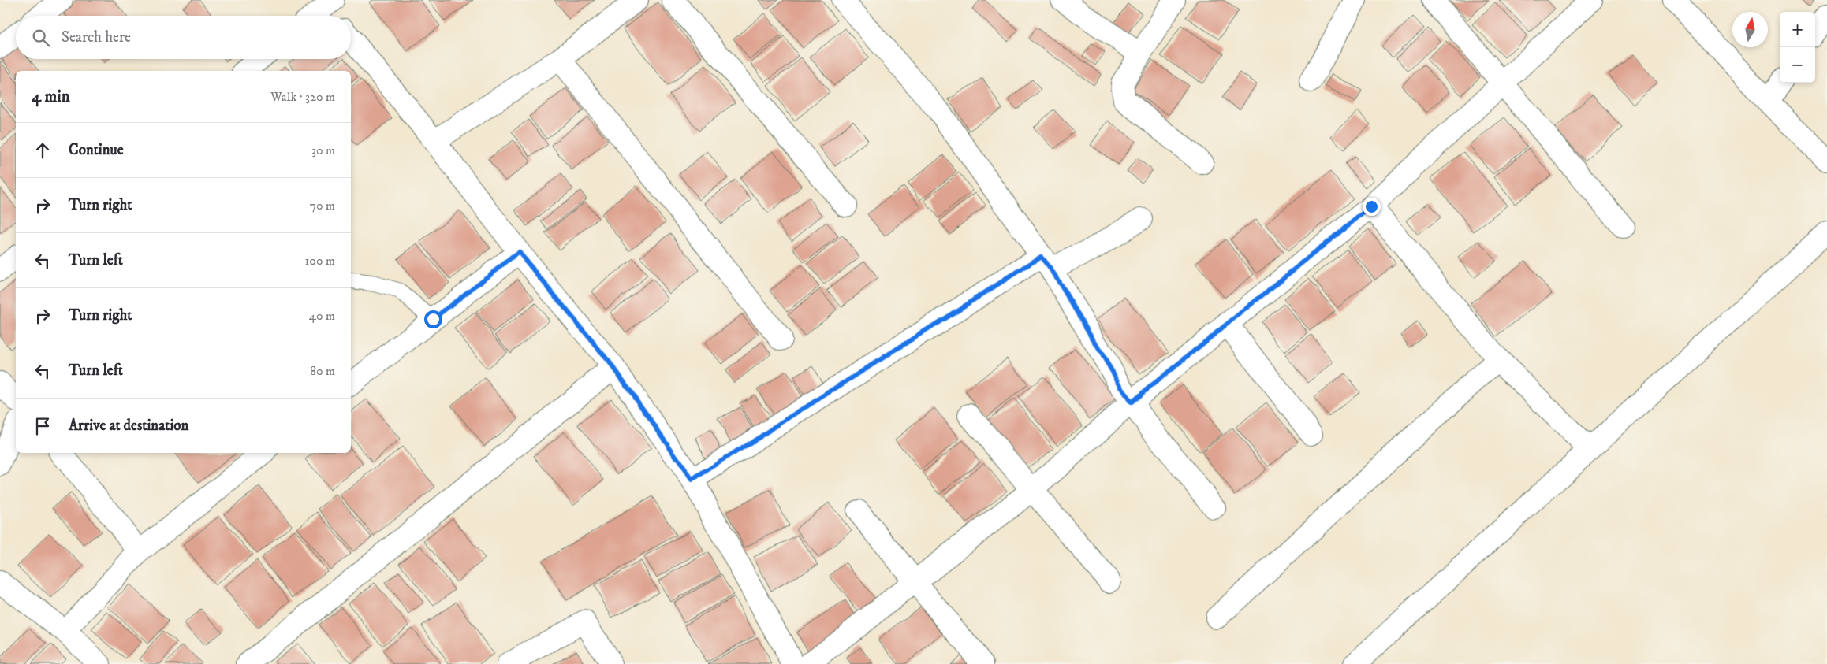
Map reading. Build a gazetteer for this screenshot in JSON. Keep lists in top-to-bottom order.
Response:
{
  "north": "top",
  "page": {
    "map_buttons": ["+", "−"],
    "search": "Search here",
    "heading": ["4 min", "Walk · 320 m"],
    "list": [
      ["Continue", "30 m"],
      ["Turn right", "70 m"],
      ["Turn left", "100 m"],
      ["Turn right", "40 m"],
      ["Turn left", "80 m"],
      "Arrive at destination"
    ]
  }
}
